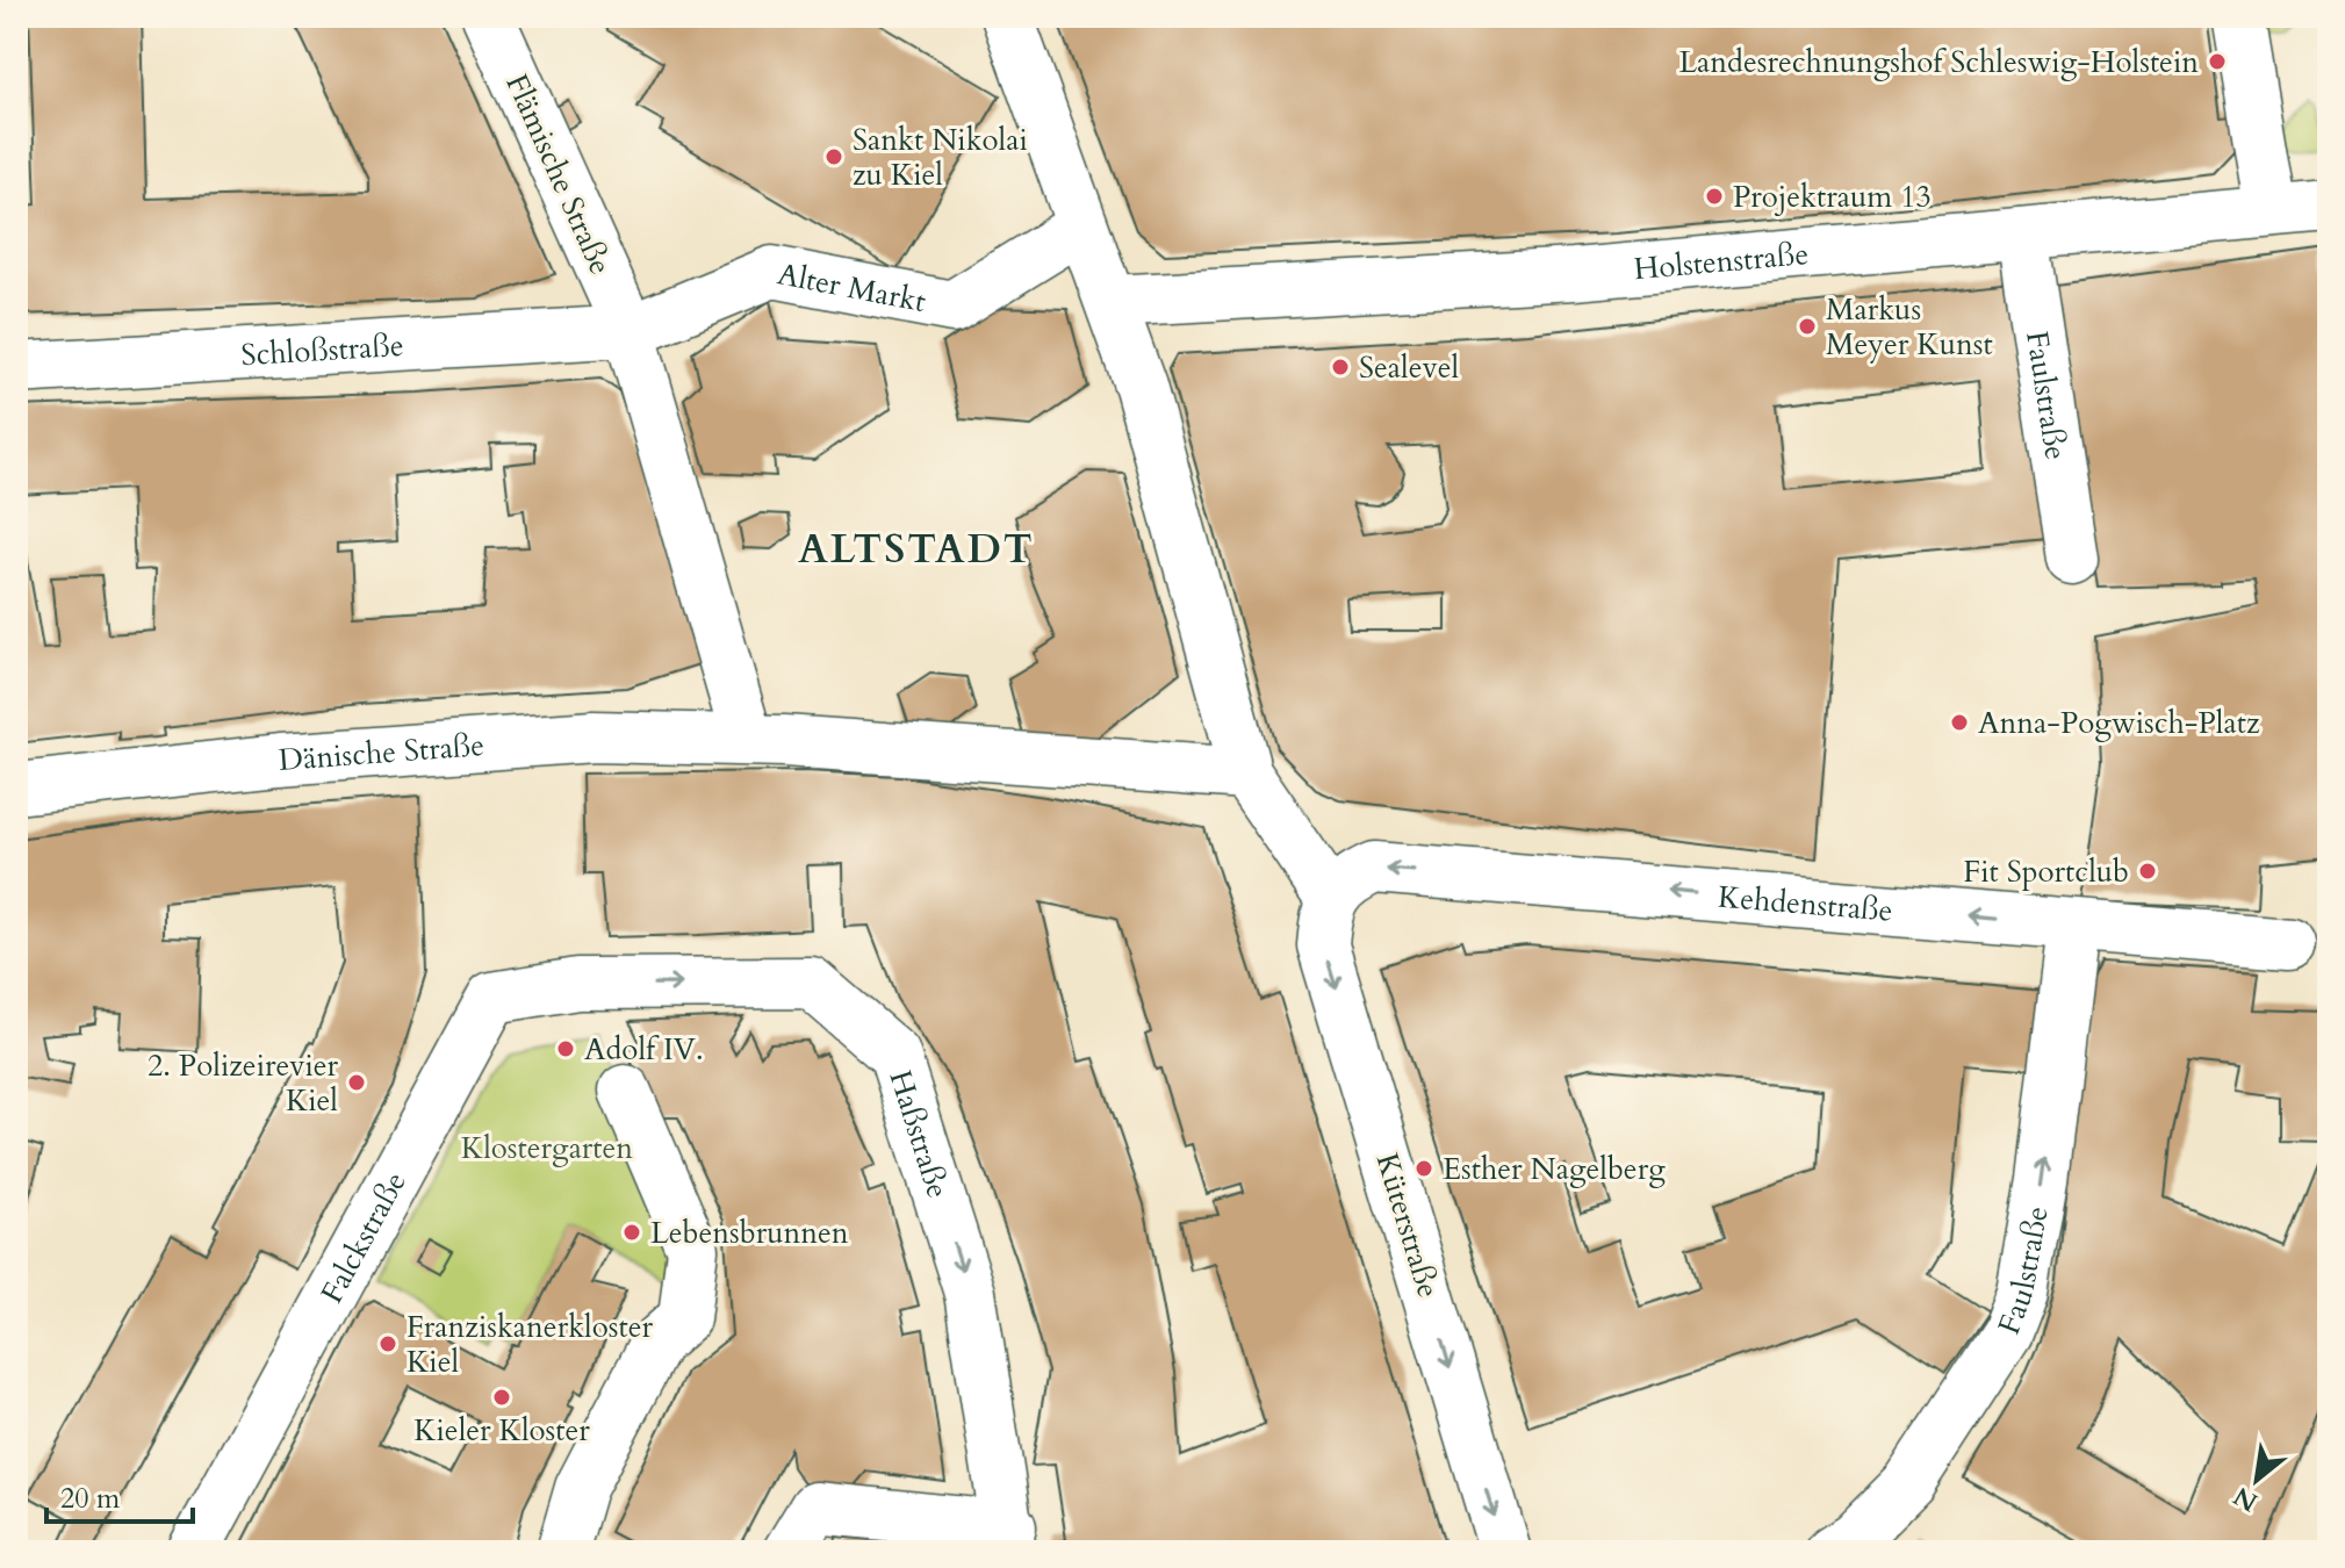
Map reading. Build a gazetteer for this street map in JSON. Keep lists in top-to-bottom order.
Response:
{
  "streets": {
    "street": [
      "Flämische Straße",
      "Holstenstraße",
      "Alter Markt",
      "Schloßstraße",
      "Faulstraße",
      "Dänische Straße",
      "Kehdenstraße",
      "Haßstraße",
      "Küterstraße",
      "Falckstraße"
    ]
  },
  "crossings": [
    ["Flämische Straße", "Alter Markt"],
    ["Flämische Straße", "Schloßstraße"],
    ["Holstenstraße", "Faulstraße"],
    ["Alter Markt", "Schloßstraße"],
    ["Faulstraße", "Kehdenstraße"],
    ["Kehdenstraße", "Küterstraße"],
    ["Haßstraße", "Falckstraße"]
  ],
  "one_way": ["Faulstraße", "Kehdenstraße", "Küterstraße"],
  "districts": ["ALTSTADT"],
  "parks": ["Klostergarten"],
  "places": [
    "Landesrechnungshof Schleswig-Holstein",
    "Sankt Nikolai zu Kiel",
    "Projektraum 13",
    "Markus Meyer Kunst",
    "Sealevel",
    "Anna-Pogwisch-Platz",
    "Fit Sportclub",
    "Adolf IV.",
    "2. Polizeirevier Kiel",
    "Esther Nagelberg",
    "Lebensbrunnen",
    "Franziskanerkloster Kiel",
    "Kieler Kloster"
  ],
  "scale_bar": "20 m",
  "north": "bottom left"
}
